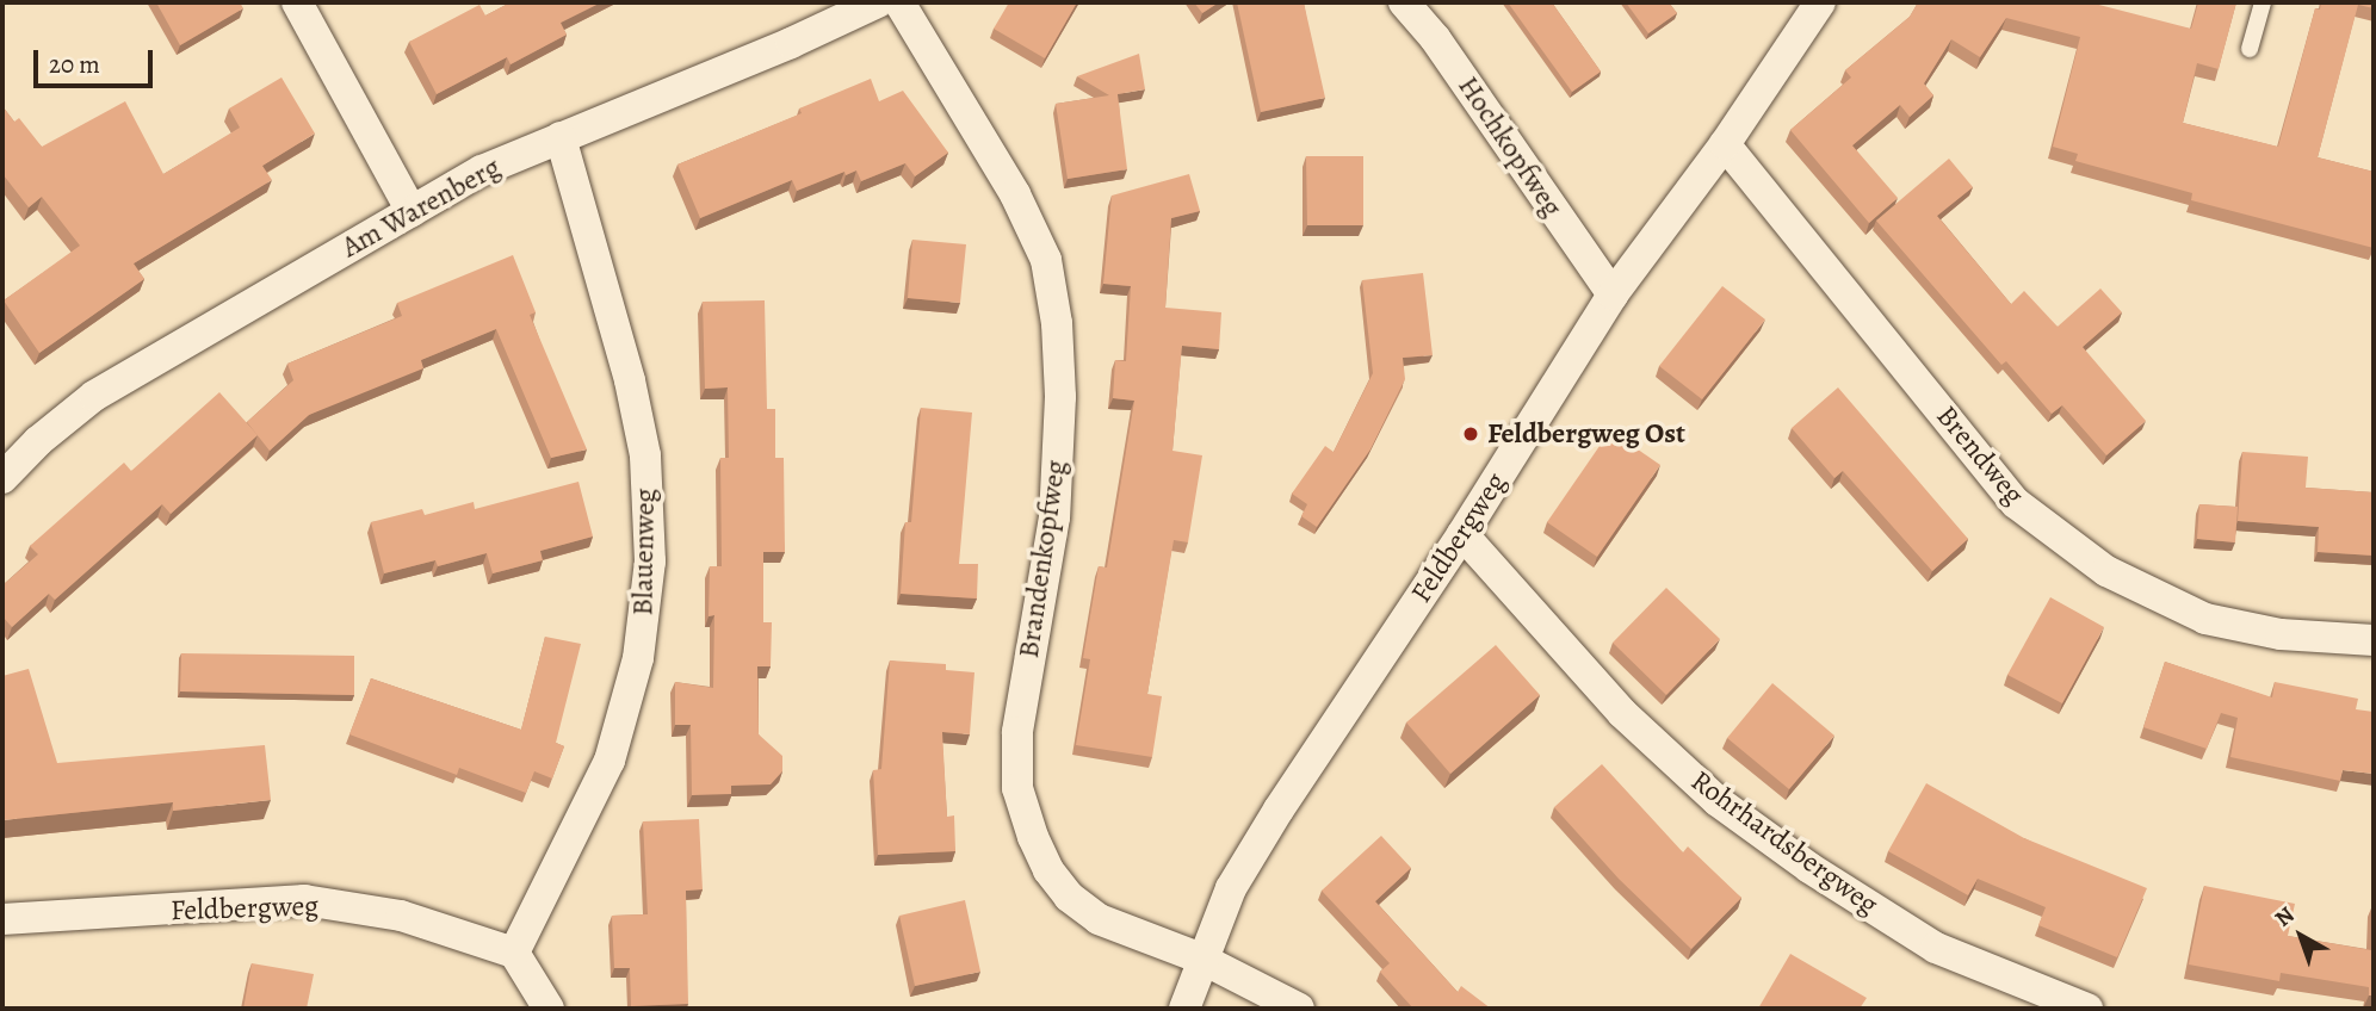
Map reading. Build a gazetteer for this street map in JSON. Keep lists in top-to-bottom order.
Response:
{
  "streets": {
    "street": [
      "Hochkopfweg",
      "Am Warenberg",
      "Brendweg",
      "Feldbergweg",
      "Blauenweg",
      "Brandenkopfweg",
      "Rohrhardsbergweg"
    ]
  },
  "crossings": [
    ["Hochkopfweg", "Feldbergweg"],
    ["Am Warenberg", "Blauenweg"],
    ["Brendweg", "Feldbergweg"],
    ["Feldbergweg", "Blauenweg"],
    ["Feldbergweg", "Brandenkopfweg"],
    ["Feldbergweg", "Rohrhardsbergweg"]
  ],
  "places": ["Feldbergweg Ost"],
  "scale_bar": "20 m",
  "north": "top left"
}
